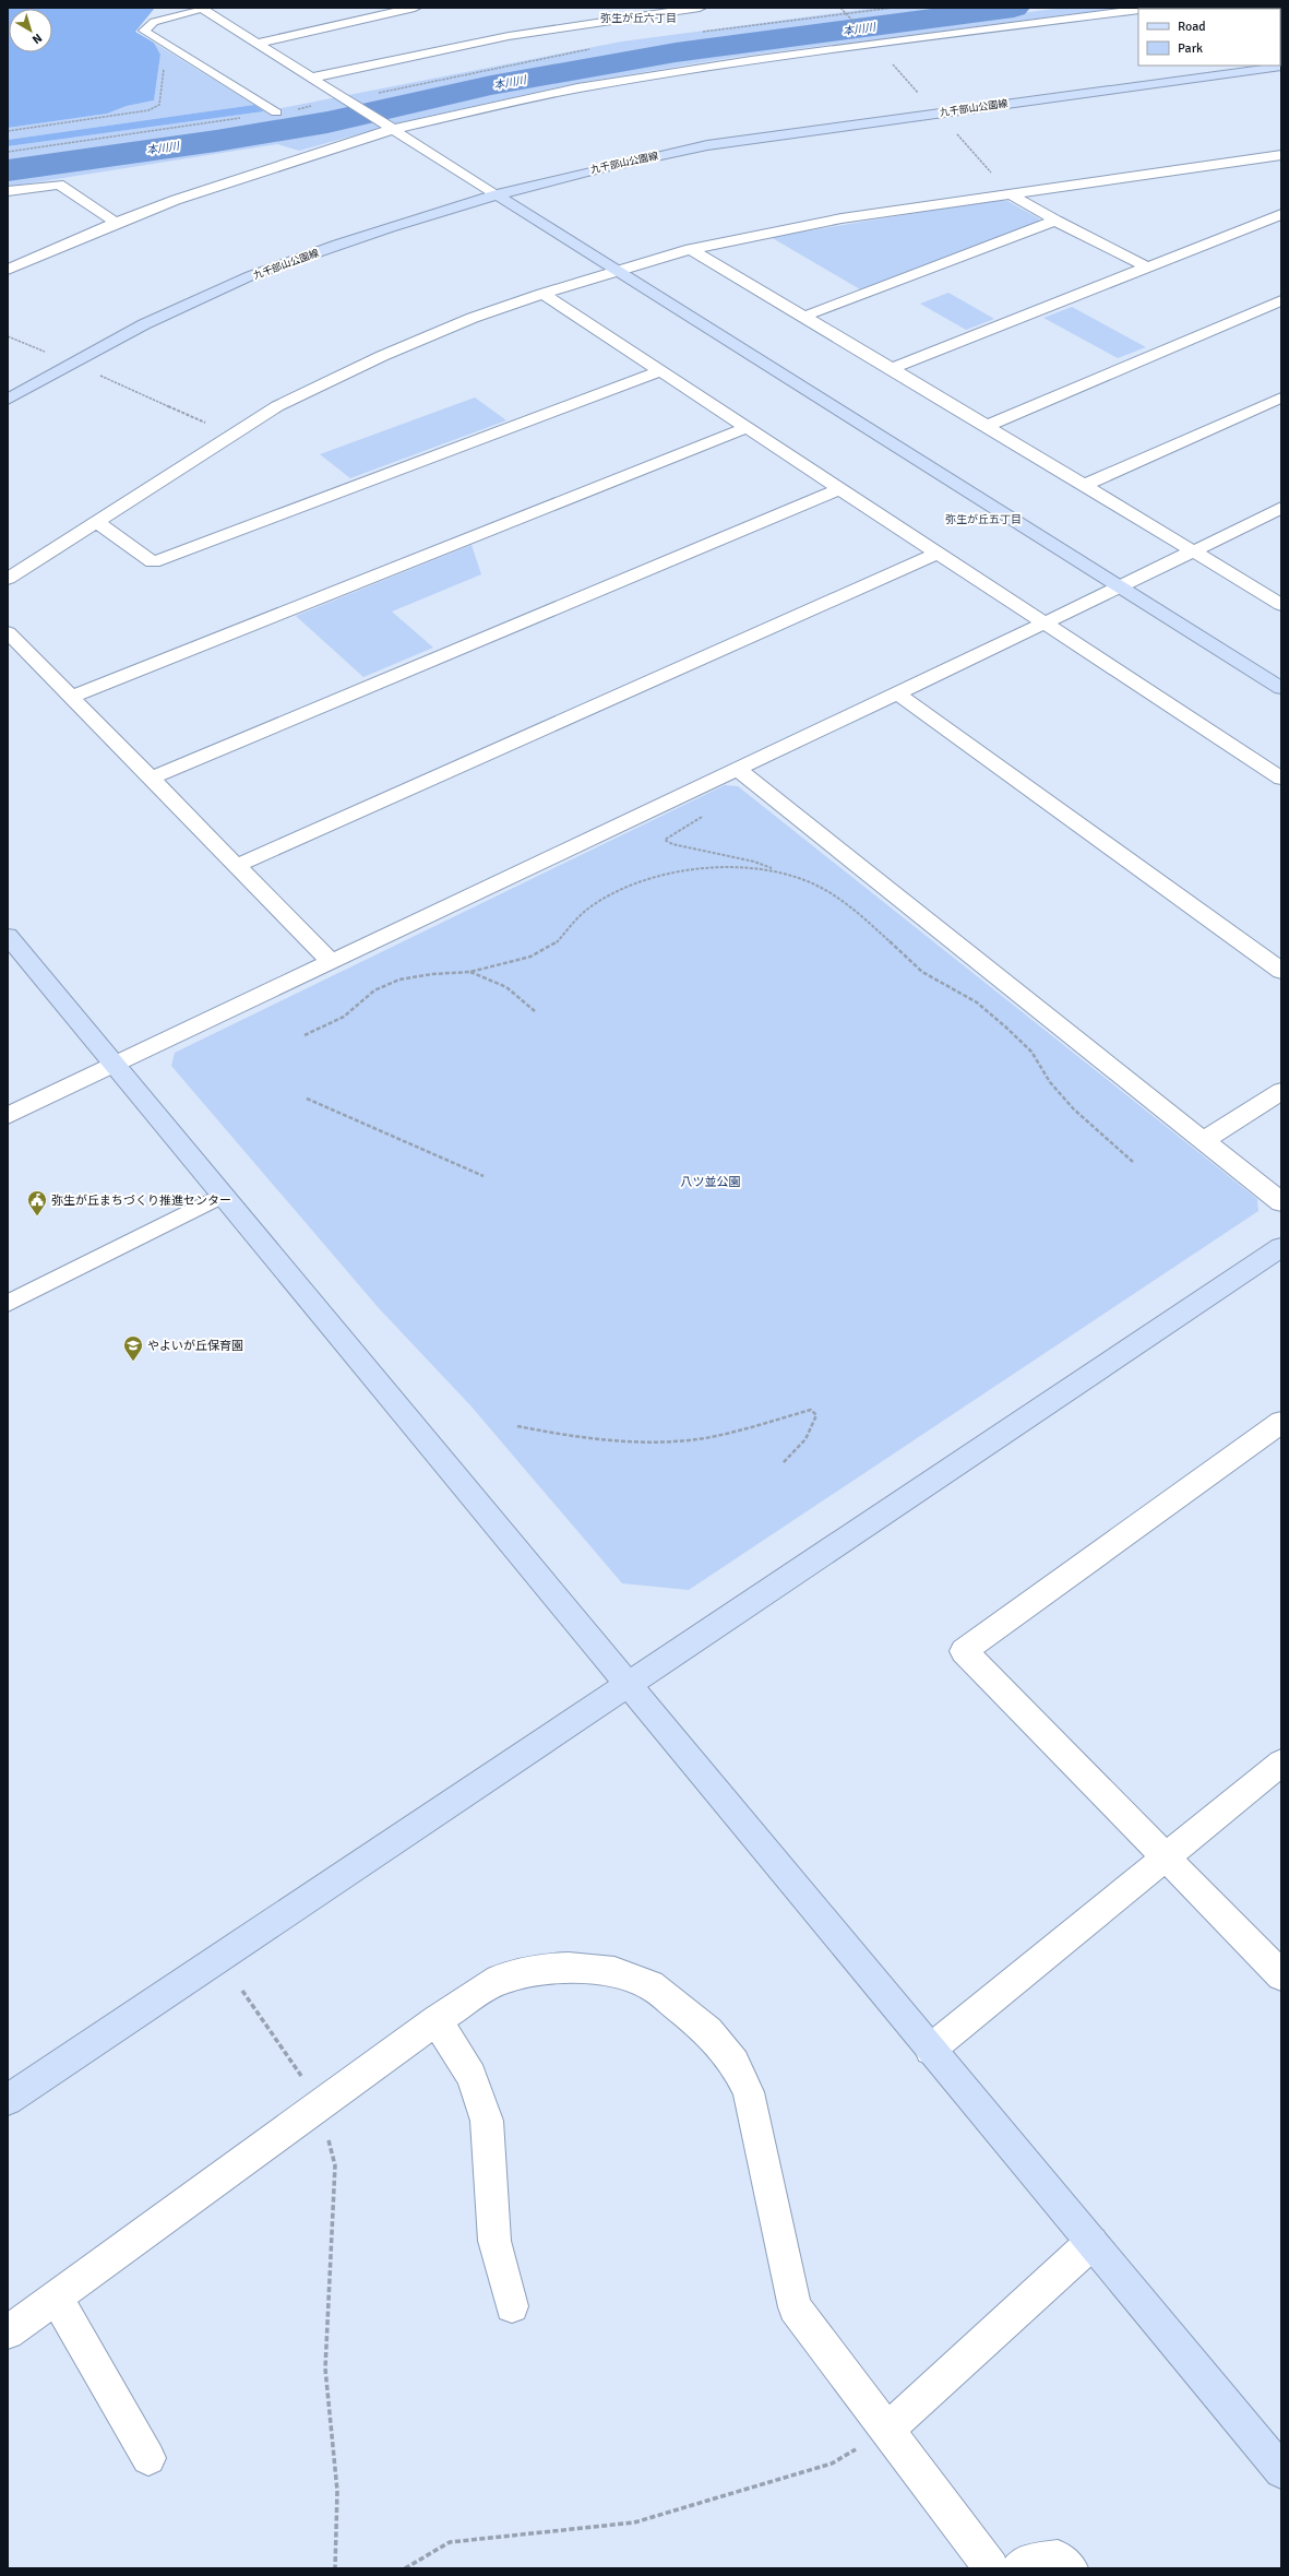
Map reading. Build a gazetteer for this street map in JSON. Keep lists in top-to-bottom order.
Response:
{
  "streets": {
    "street": ["九千部山公園線"]
  },
  "districts": ["弥生が丘六丁目", "弥生が丘五丁目"],
  "water": ["本川川"],
  "parks": ["八ツ並公園"],
  "places": {
    "public building": ["弥生が丘まちづくり推進センター"],
    "school or university": ["やよいが丘保育園"]
  },
  "legend": ["Road", "Park"],
  "north": "bottom right"
}
